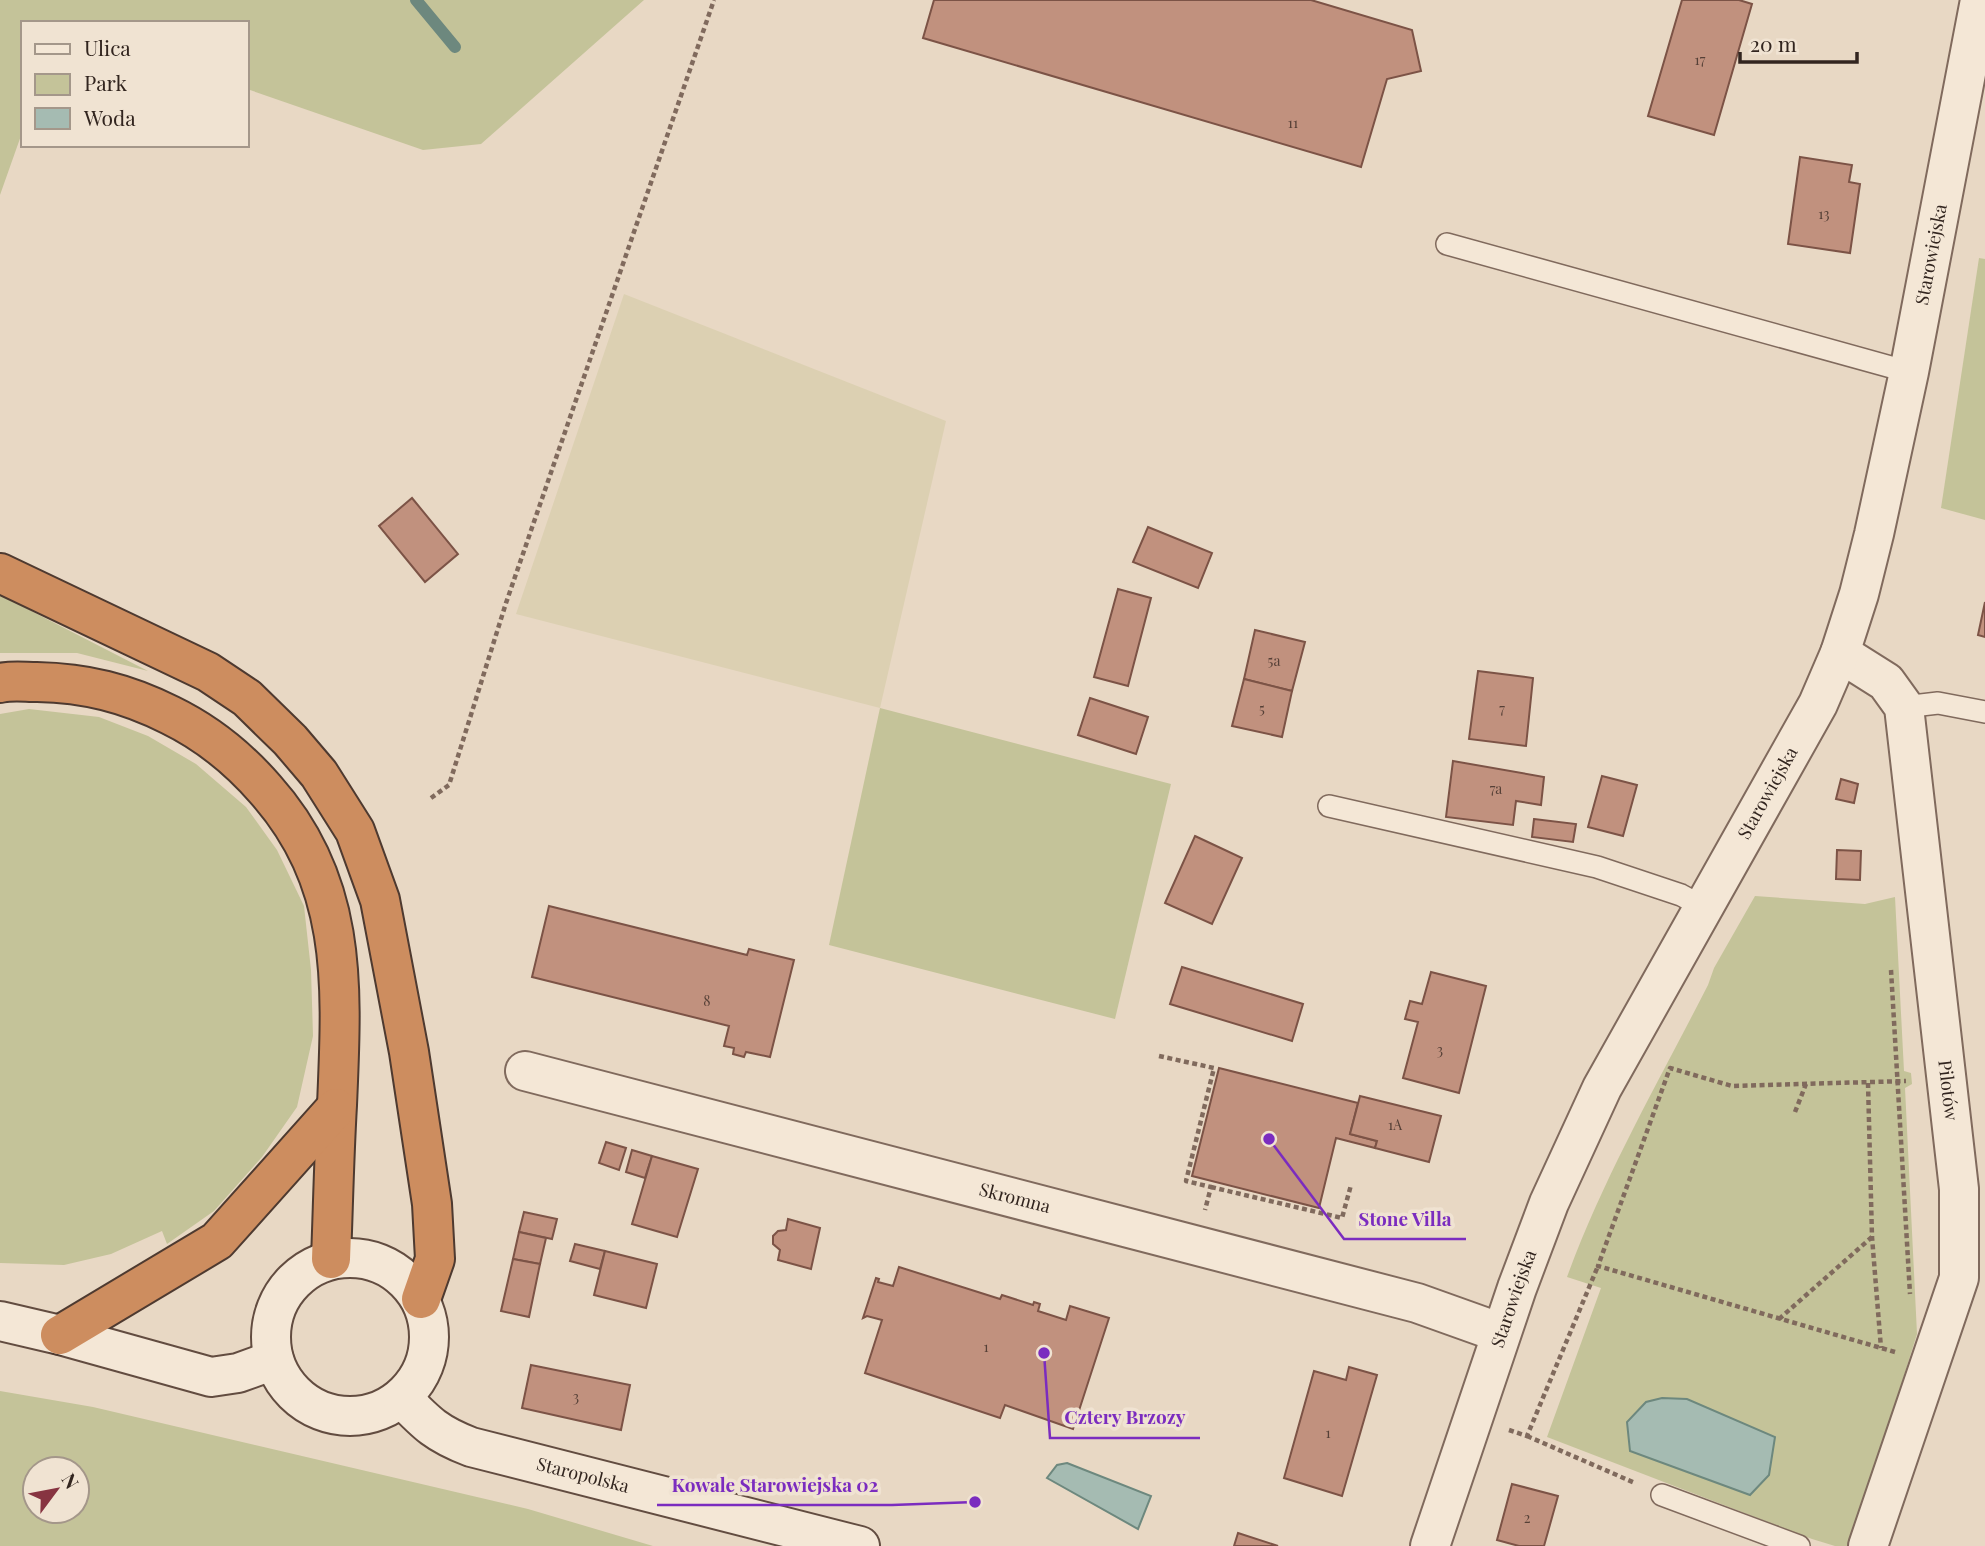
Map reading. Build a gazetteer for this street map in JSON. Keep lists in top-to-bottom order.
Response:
{
  "streets": {
    "street": [
      "Starowiejska",
      "Pilotów",
      "Skromna",
      "Staropolska"
    ]
  },
  "crossings": [
    ["Starowiejska", "Skromna"]
  ],
  "places": ["Stone Villa", "Cztery Brzozy", "Kowale Starowiejska 02"],
  "house_numbers": [
    "17",
    "11",
    "13",
    "5a",
    "5",
    "7",
    "7a",
    "8",
    "3",
    "1A",
    "1",
    "3",
    "1",
    "2"
  ],
  "legend": ["Ulica", "Park", "Woda"],
  "scale_bar": "20 m",
  "north": "top right"
}
